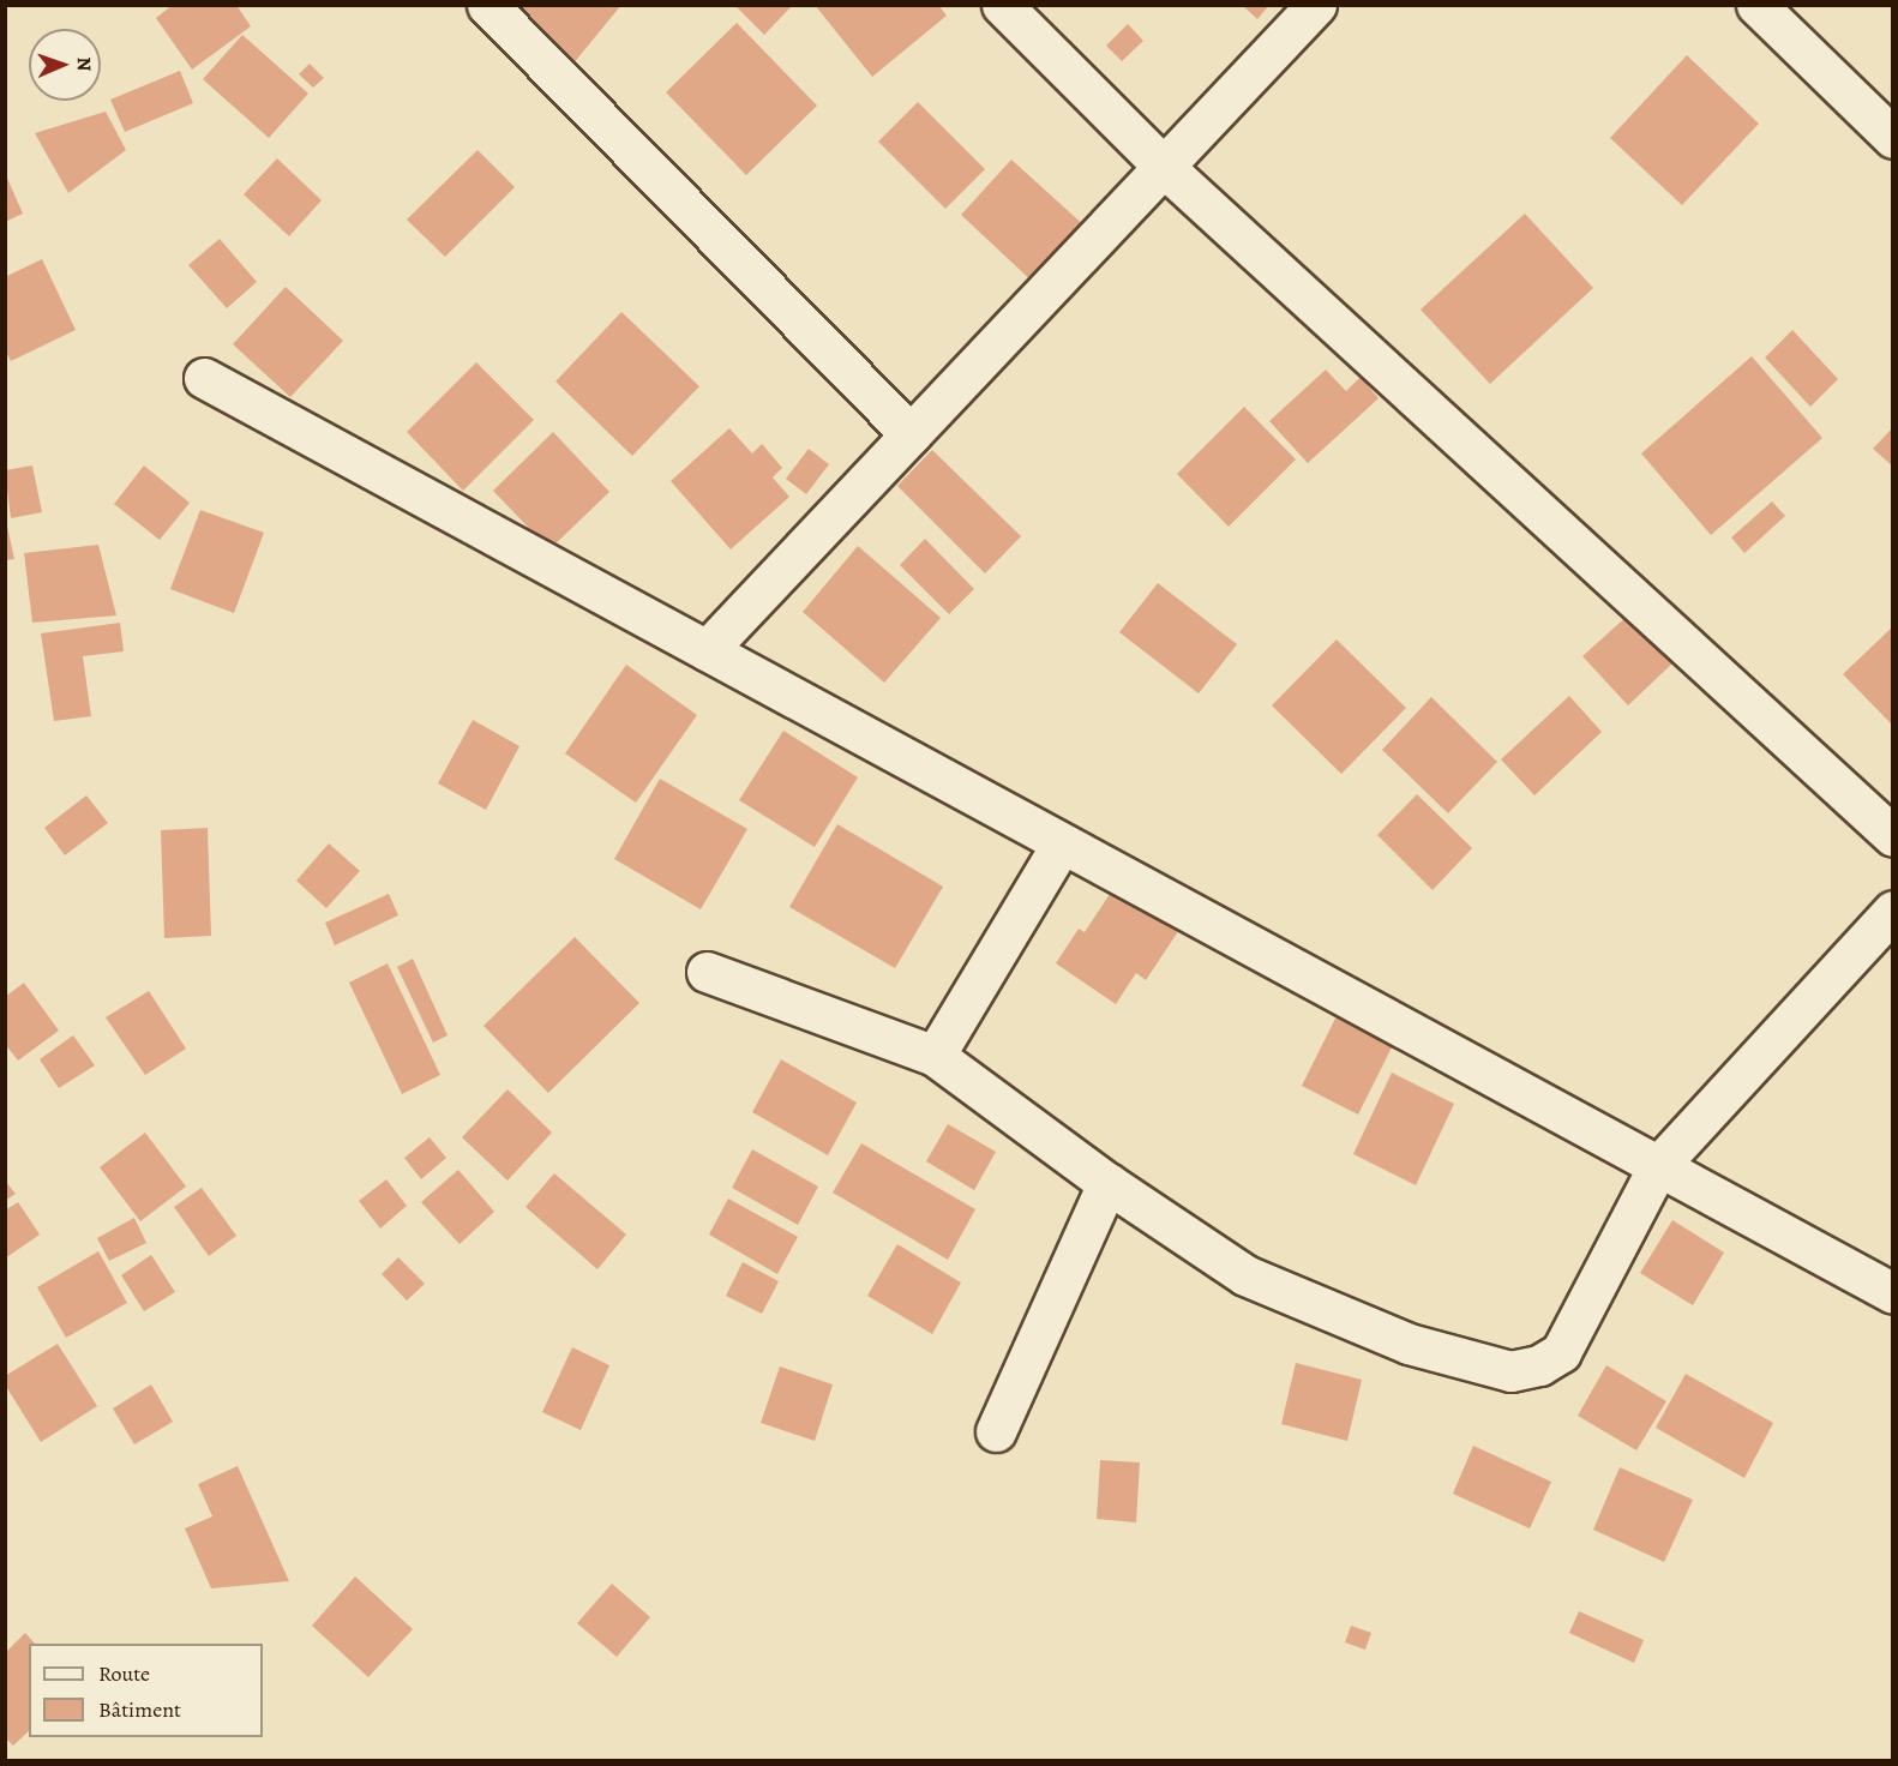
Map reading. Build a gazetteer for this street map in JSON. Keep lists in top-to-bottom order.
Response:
{
  "legend": ["Route", "Bâtiment"],
  "north": "right"
}
